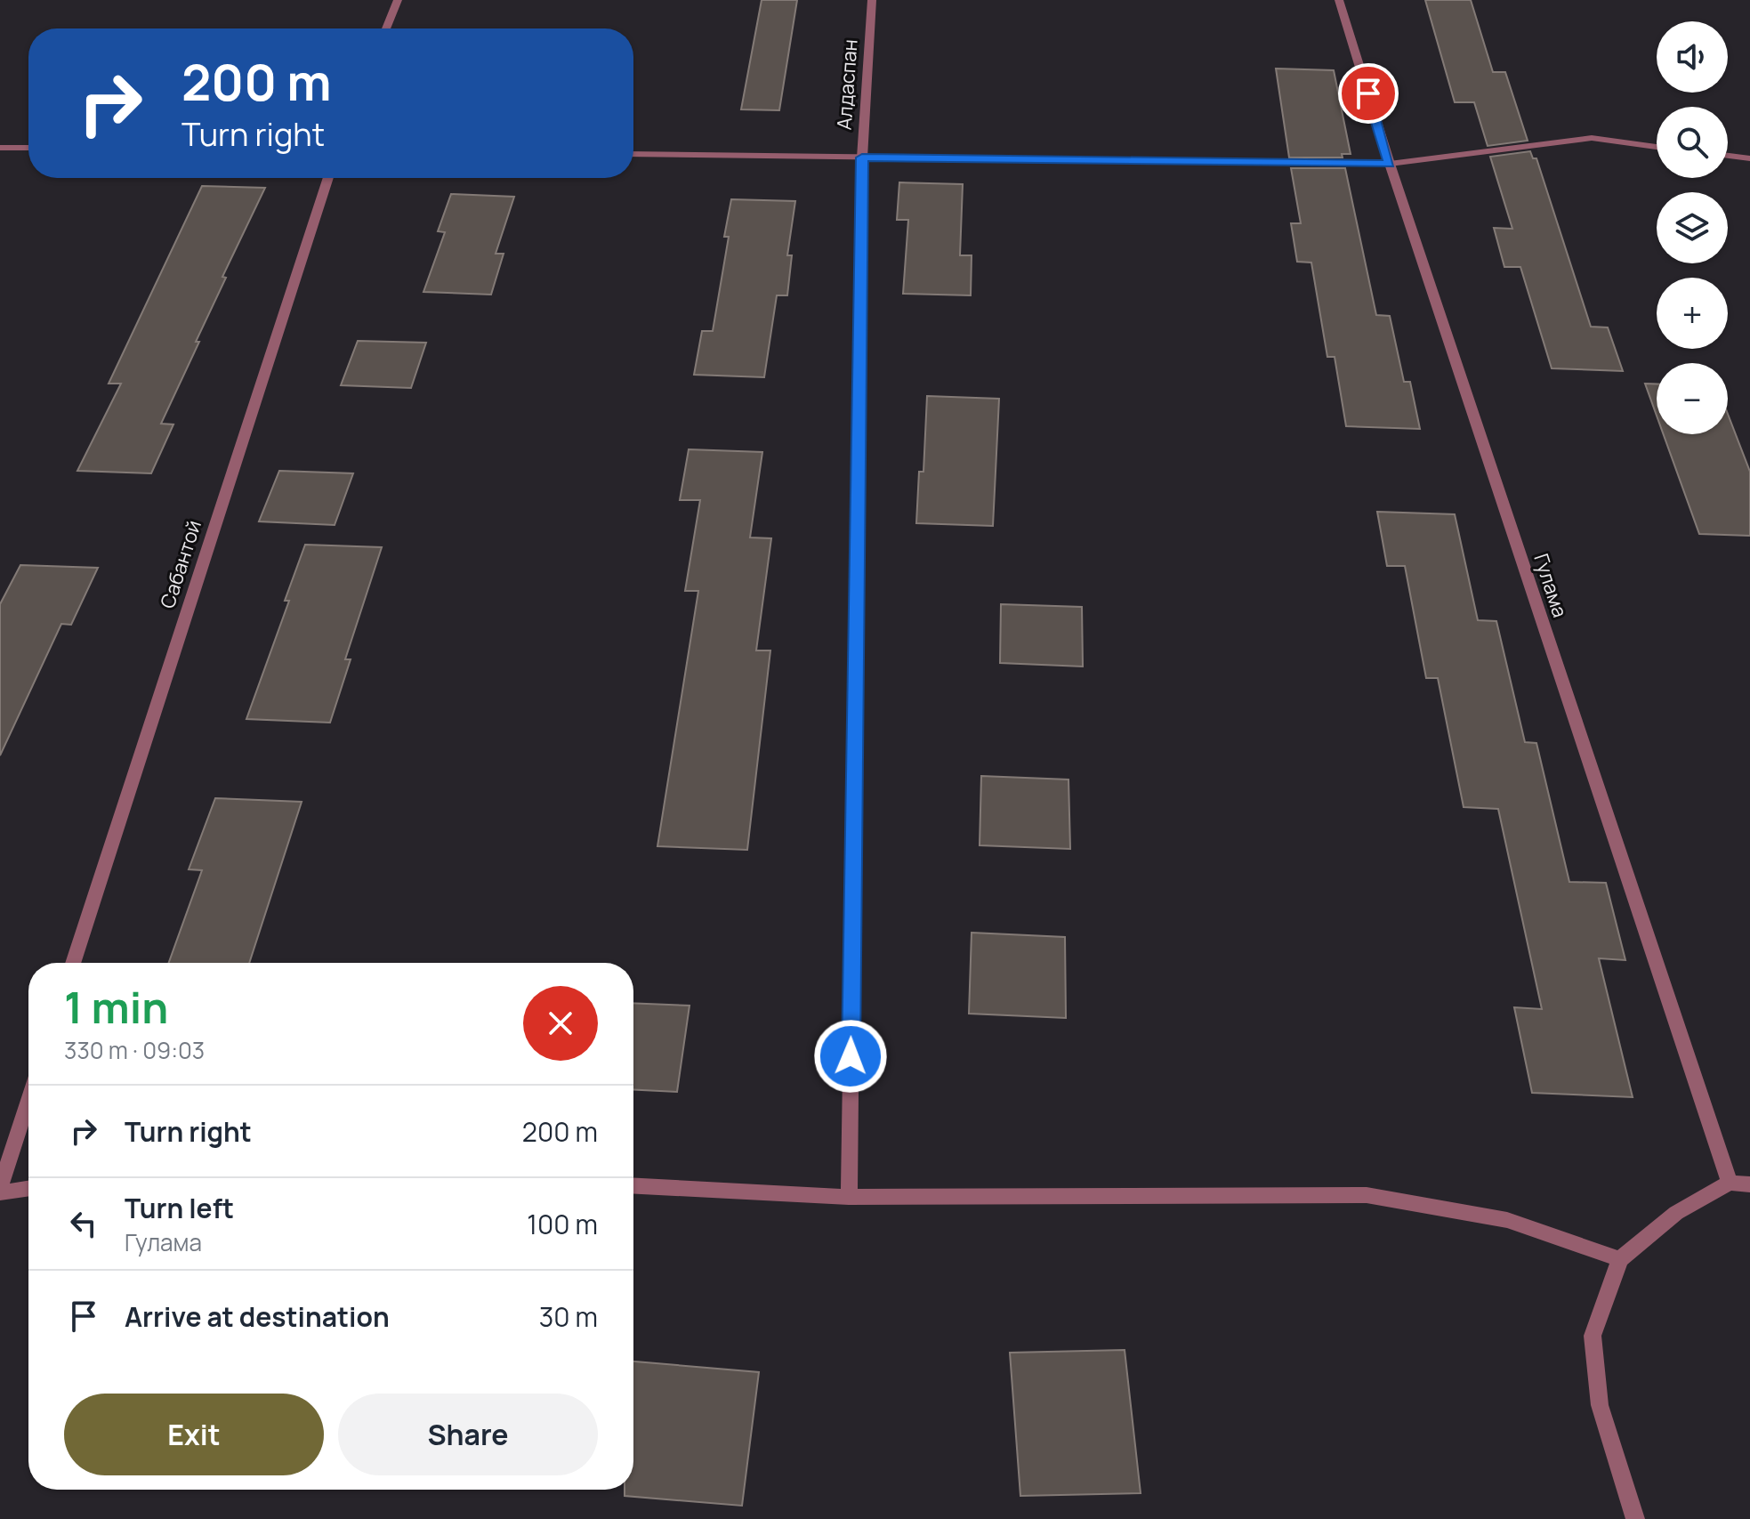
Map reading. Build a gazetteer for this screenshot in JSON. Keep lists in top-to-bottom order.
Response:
{
  "streets": {
    "street": ["Алдаспан", "Сабантой", "Гулама"]
  },
  "page": {
    "map_buttons": ["+", "−"],
    "turn": ["200 m", "Turn right"],
    "heading": ["1 min", "330 m · 09:03"],
    "list": [
      {
        "name": "Turn right",
        "value": "200 m"
      },
      {
        "name": "Turn left",
        "note": "Гулама",
        "value": "100 m"
      },
      {
        "name": "Arrive at destination",
        "value": "30 m"
      }
    ],
    "buttons": ["Exit", "Share"]
  }
}
